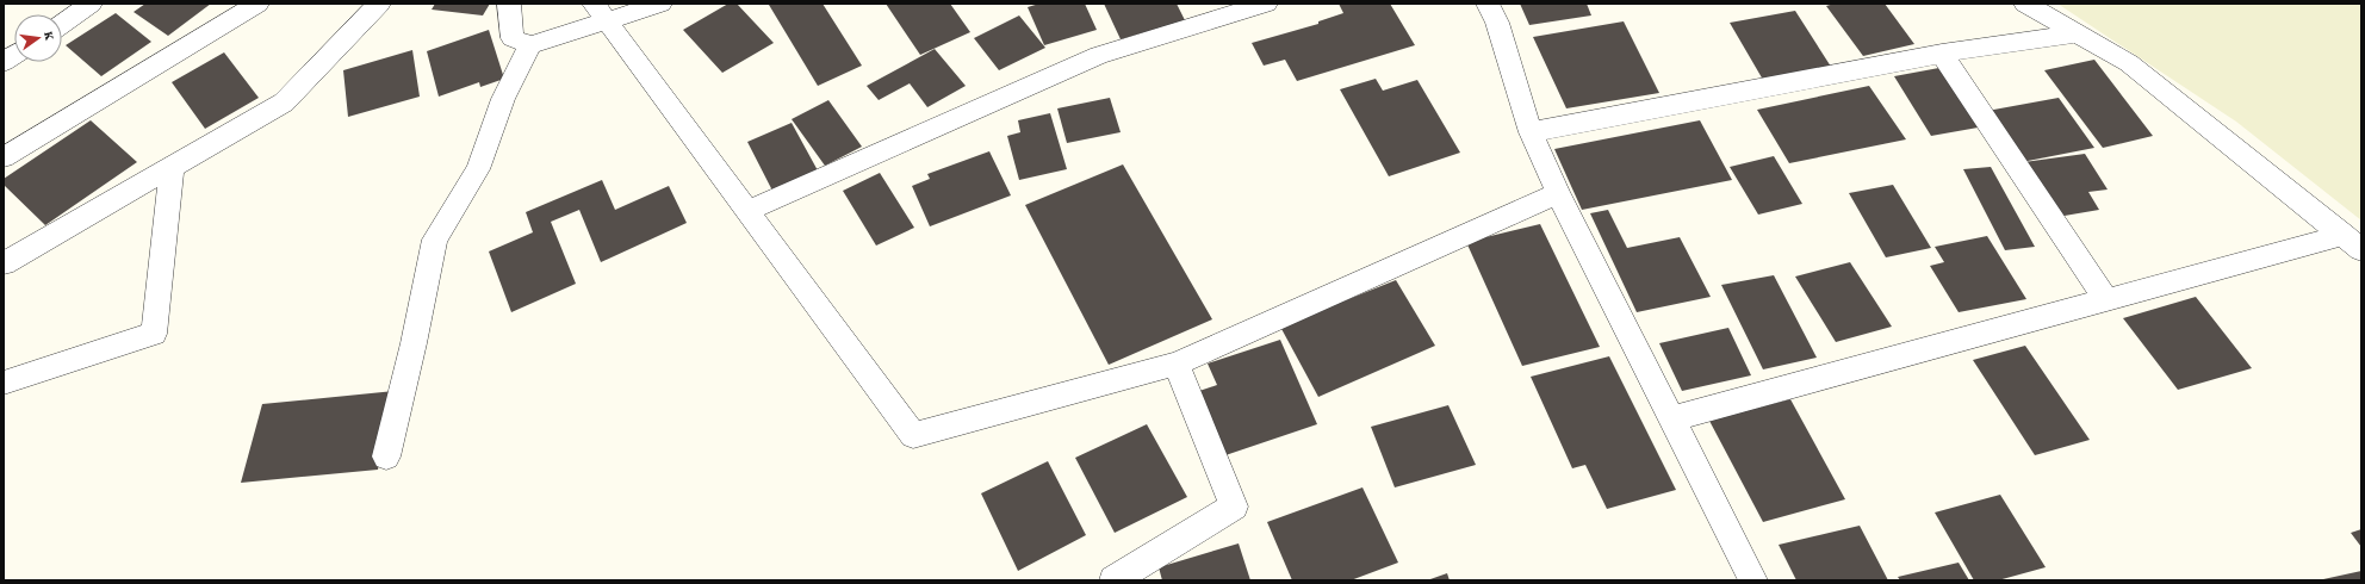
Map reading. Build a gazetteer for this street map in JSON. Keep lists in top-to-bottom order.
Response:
{
  "north": "right"
}
